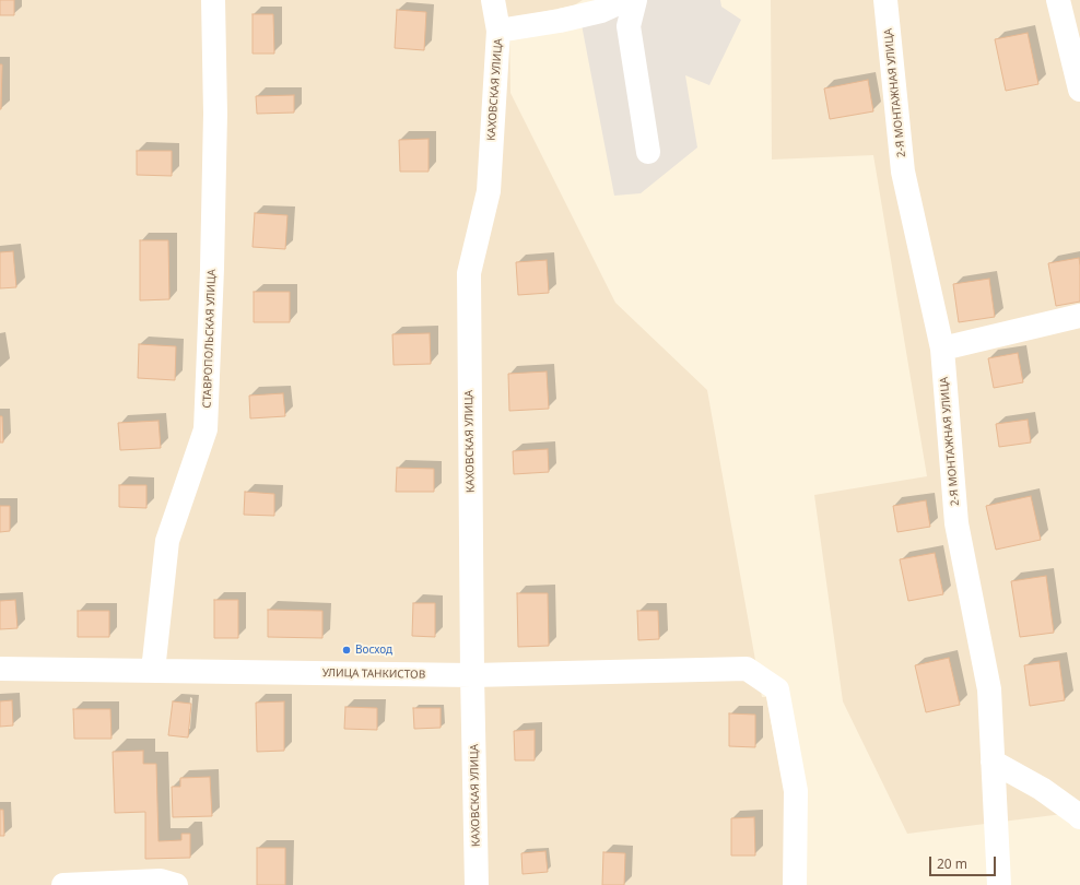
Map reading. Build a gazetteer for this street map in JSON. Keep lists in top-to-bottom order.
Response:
{
  "streets": {
    "street": [
      "КАХОВСКАЯ УЛИЦА",
      "2-Я МОНТАЖНАЯ УЛИЦА",
      "СТАВРОПОЛЬСКАЯ УЛИЦА",
      "УЛИЦА ТАНКИСТОВ"
    ]
  },
  "crossings": [
    ["КАХОВСКАЯ УЛИЦА", "УЛИЦА ТАНКИСТОВ"],
    ["СТАВРОПОЛЬСКАЯ УЛИЦА", "УЛИЦА ТАНКИСТОВ"]
  ],
  "places": ["Восход"],
  "scale_bar": "20 m"
}
